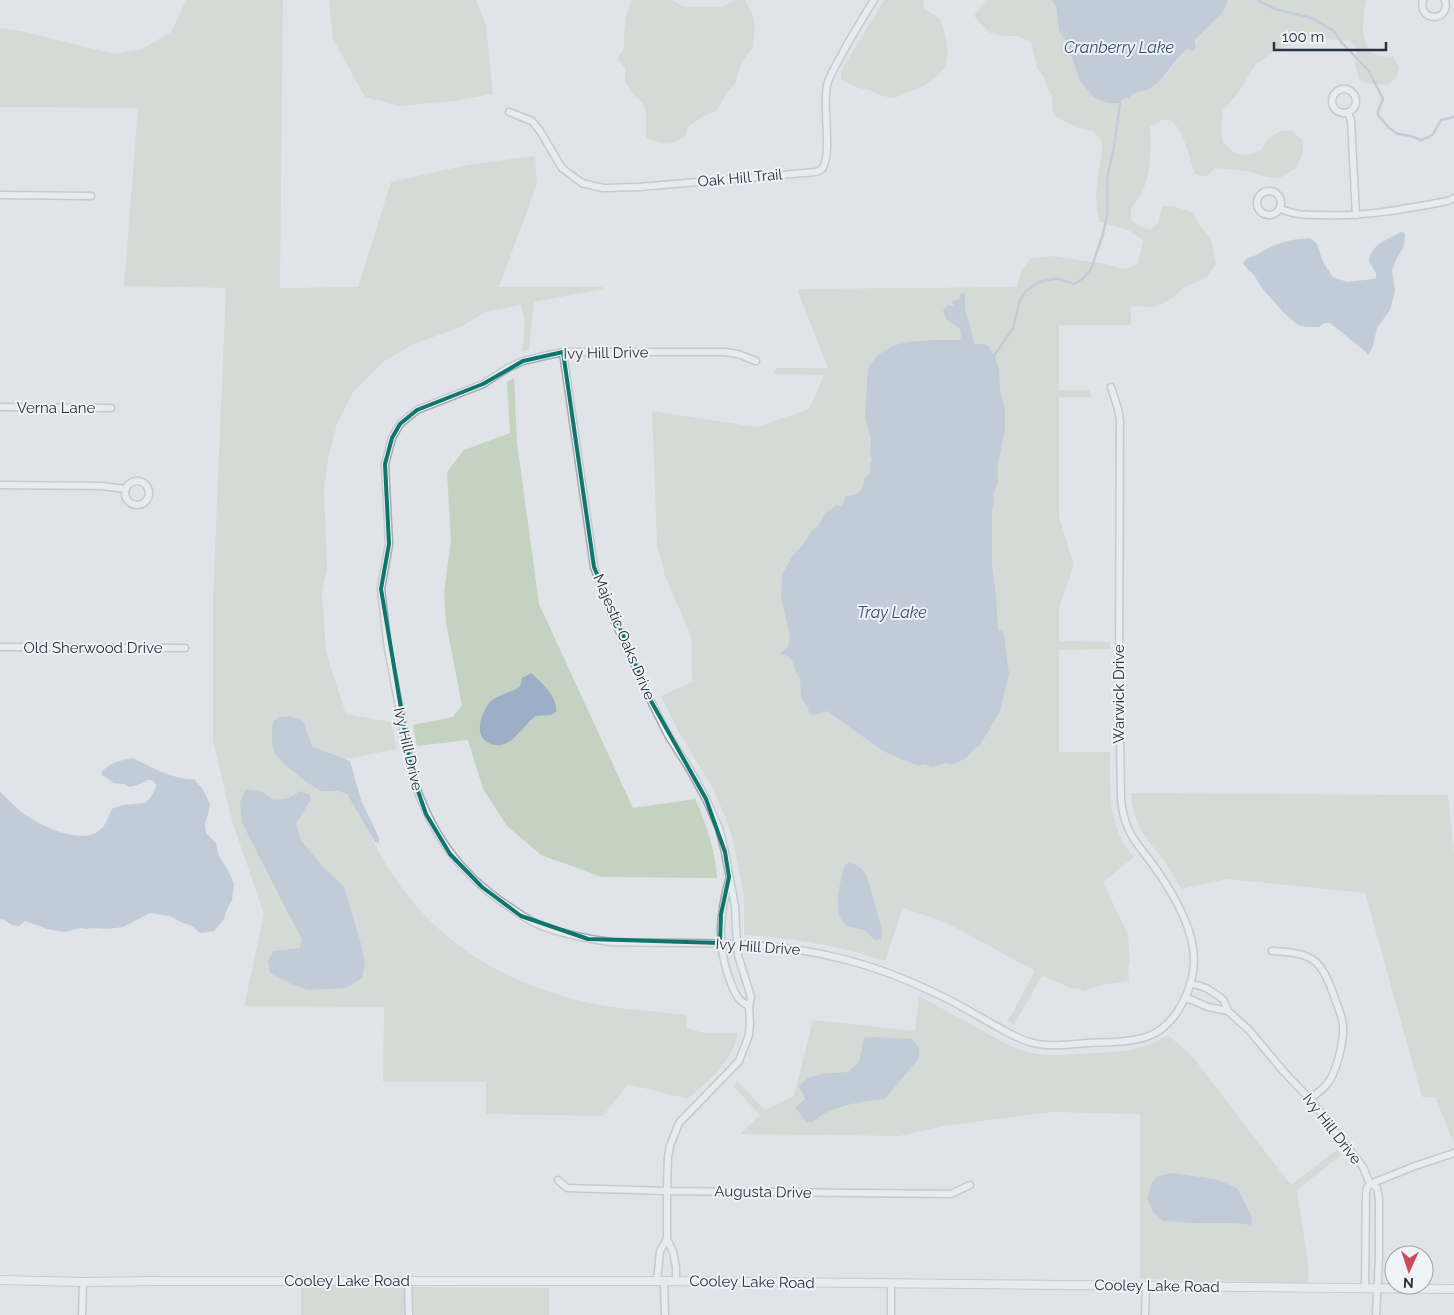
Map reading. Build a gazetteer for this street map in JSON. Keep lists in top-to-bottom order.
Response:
{
  "streets": {
    "street": [
      "Oak Hill Trail",
      "Ivy Hill Drive",
      "Verna Lane",
      "Majestic Oaks Drive",
      "Old Sherwood Drive",
      "Warwick Drive",
      "Augusta Drive",
      "Cooley Lake Road"
    ]
  },
  "crossings": [
    ["Ivy Hill Drive", "Majestic Oaks Drive"],
    ["Ivy Hill Drive", "Warwick Drive"],
    ["Majestic Oaks Drive", "Augusta Drive"],
    ["Majestic Oaks Drive", "Cooley Lake Road"]
  ],
  "water": ["Cranberry Lake", "Tray Lake"],
  "scale_bar": "100 m",
  "north": "bottom"
}
